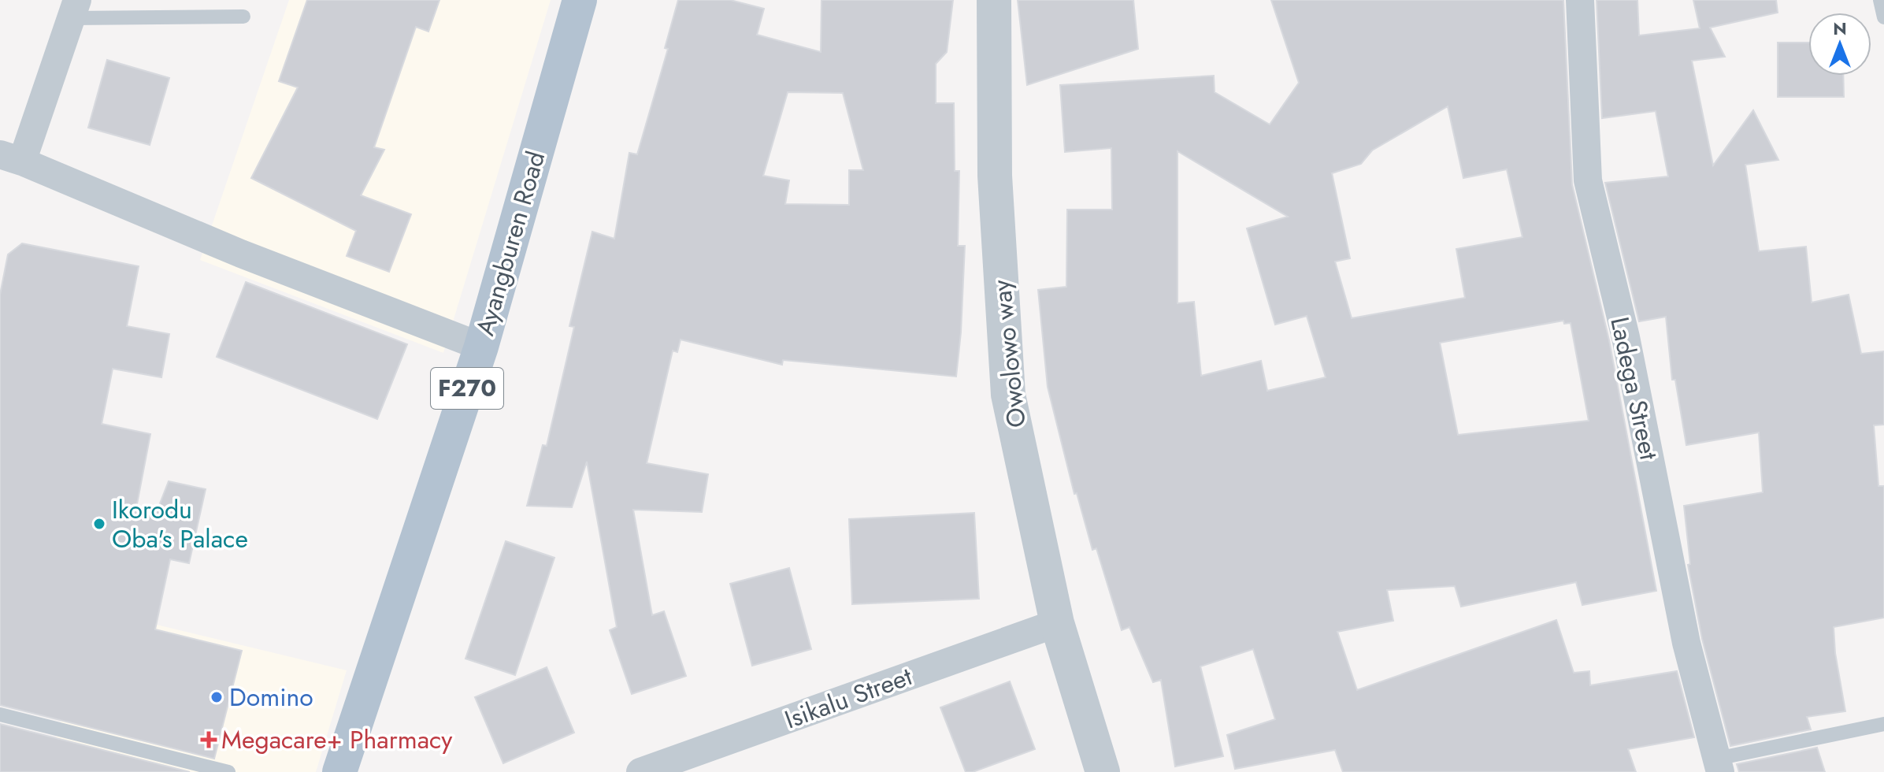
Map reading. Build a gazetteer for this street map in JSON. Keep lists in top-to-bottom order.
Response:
{
  "streets": {
    "main road": ["Ayangburen Road", "F270"],
    "street": ["Owolowo way", "Ladega Street", "Isikalu Street"]
  },
  "crossings": [
    ["Owolowo way", "Isikalu Street"]
  ],
  "places": {
    "other": ["Ikorodu Oba's Palace", "Domino"],
    "health": ["Megacare+ Pharmacy"]
  },
  "north": "top"
}
